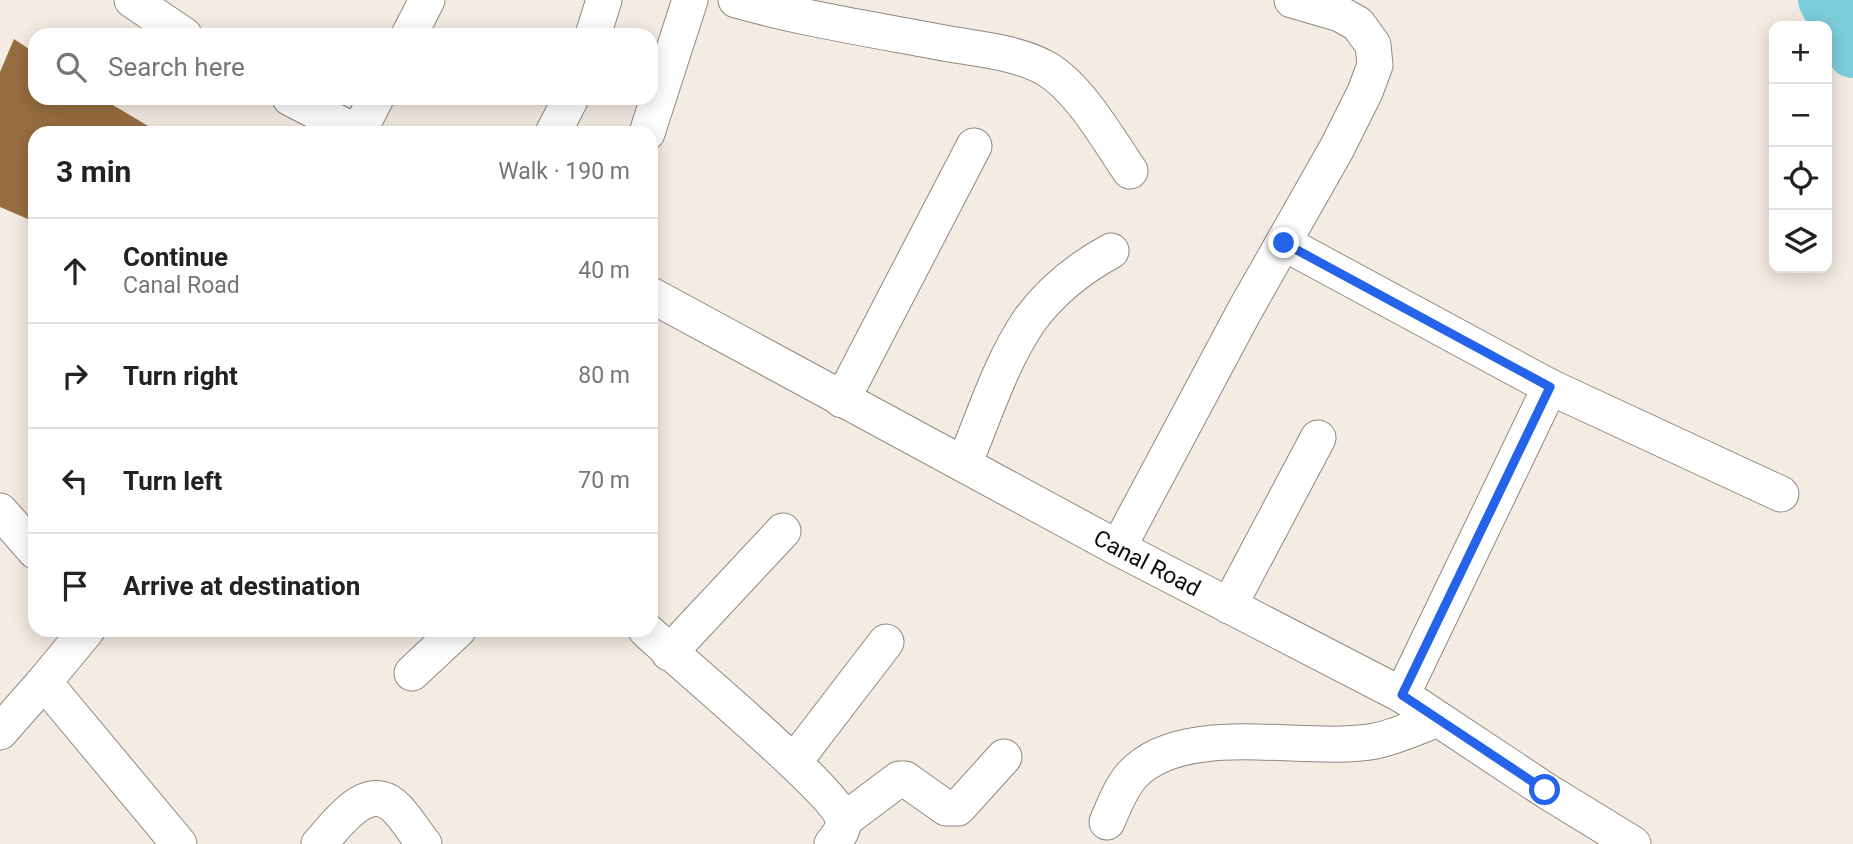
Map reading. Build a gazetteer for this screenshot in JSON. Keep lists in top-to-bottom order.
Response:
{
  "streets": {
    "street": ["Canal Road"]
  },
  "page": {
    "map_buttons": ["+", "−"],
    "search": "Search here",
    "heading": ["3 min", "Walk · 190 m"],
    "list": [
      ["Continue", "Canal Road", "40 m"],
      ["Turn right", "80 m"],
      ["Turn left", "70 m"],
      "Arrive at destination"
    ]
  }
}
